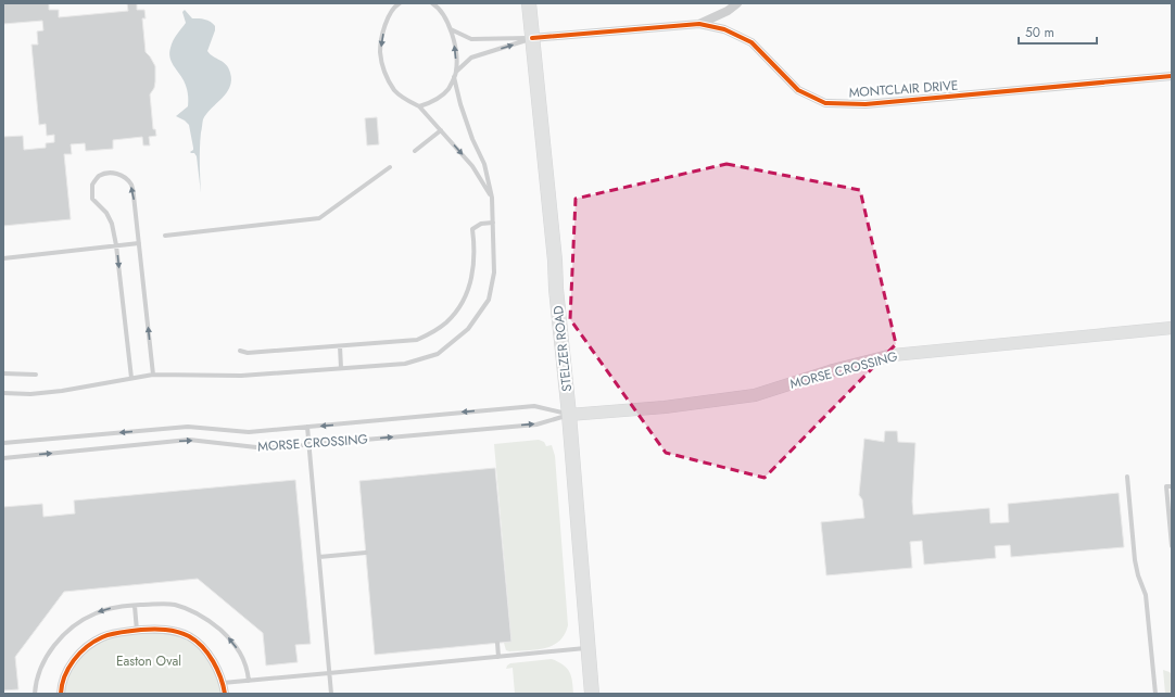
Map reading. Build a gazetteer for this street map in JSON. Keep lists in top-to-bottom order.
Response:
{
  "streets": {
    "main road": ["STELZER ROAD", "MORSE CROSSING"],
    "street": ["MONTCLAIR DRIVE"]
  },
  "crossings": [
    ["MONTCLAIR DRIVE", "STELZER ROAD"],
    ["STELZER ROAD", "MORSE CROSSING"]
  ],
  "parks": ["Easton Oval"],
  "scale_bar": "50 m"
}
